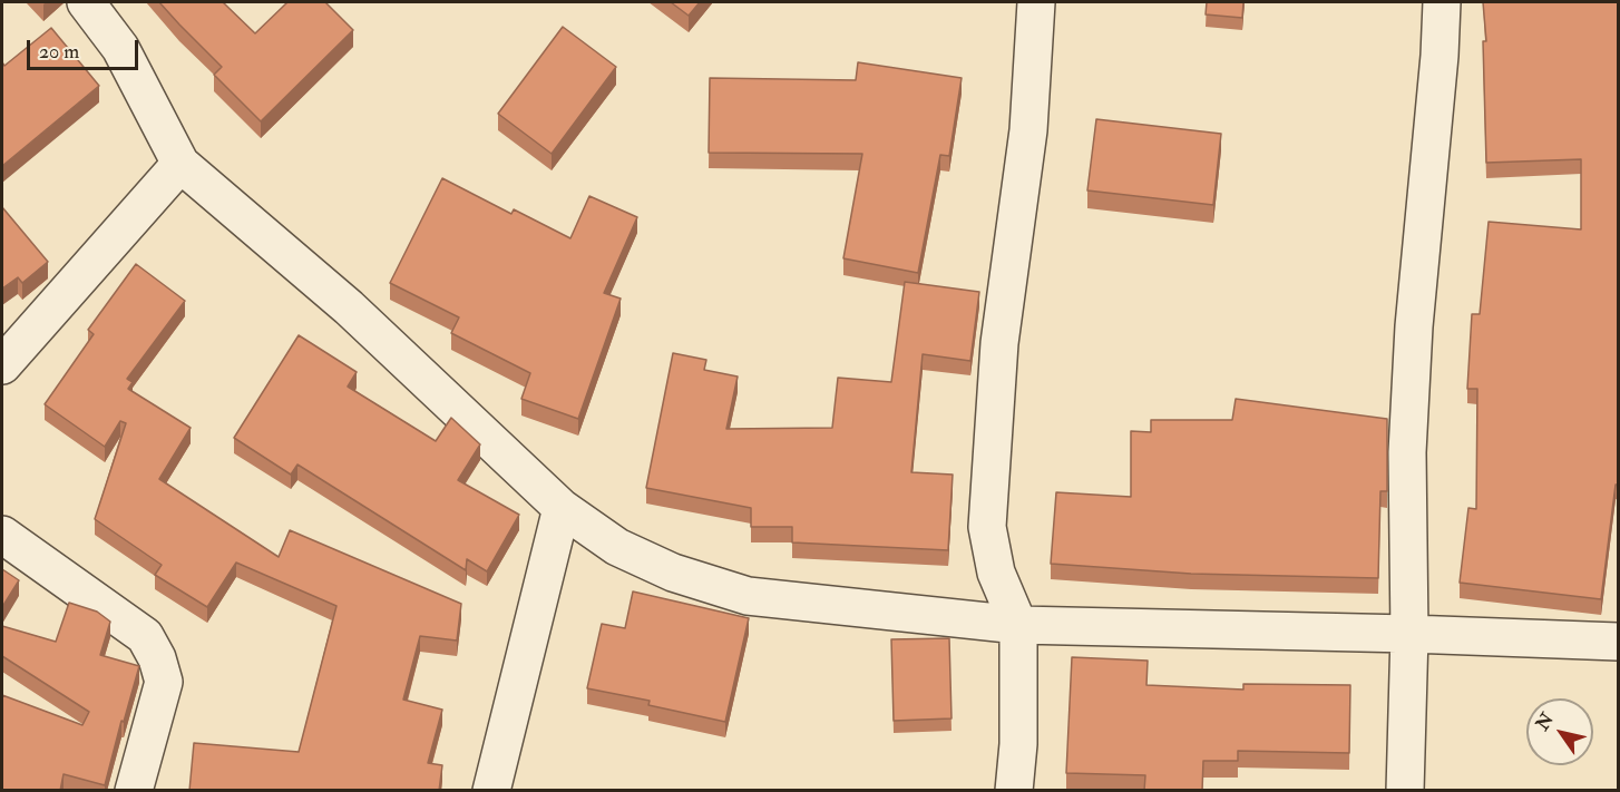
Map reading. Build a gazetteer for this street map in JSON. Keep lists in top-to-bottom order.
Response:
{
  "scale_bar": "20 m",
  "north": "top left"
}
